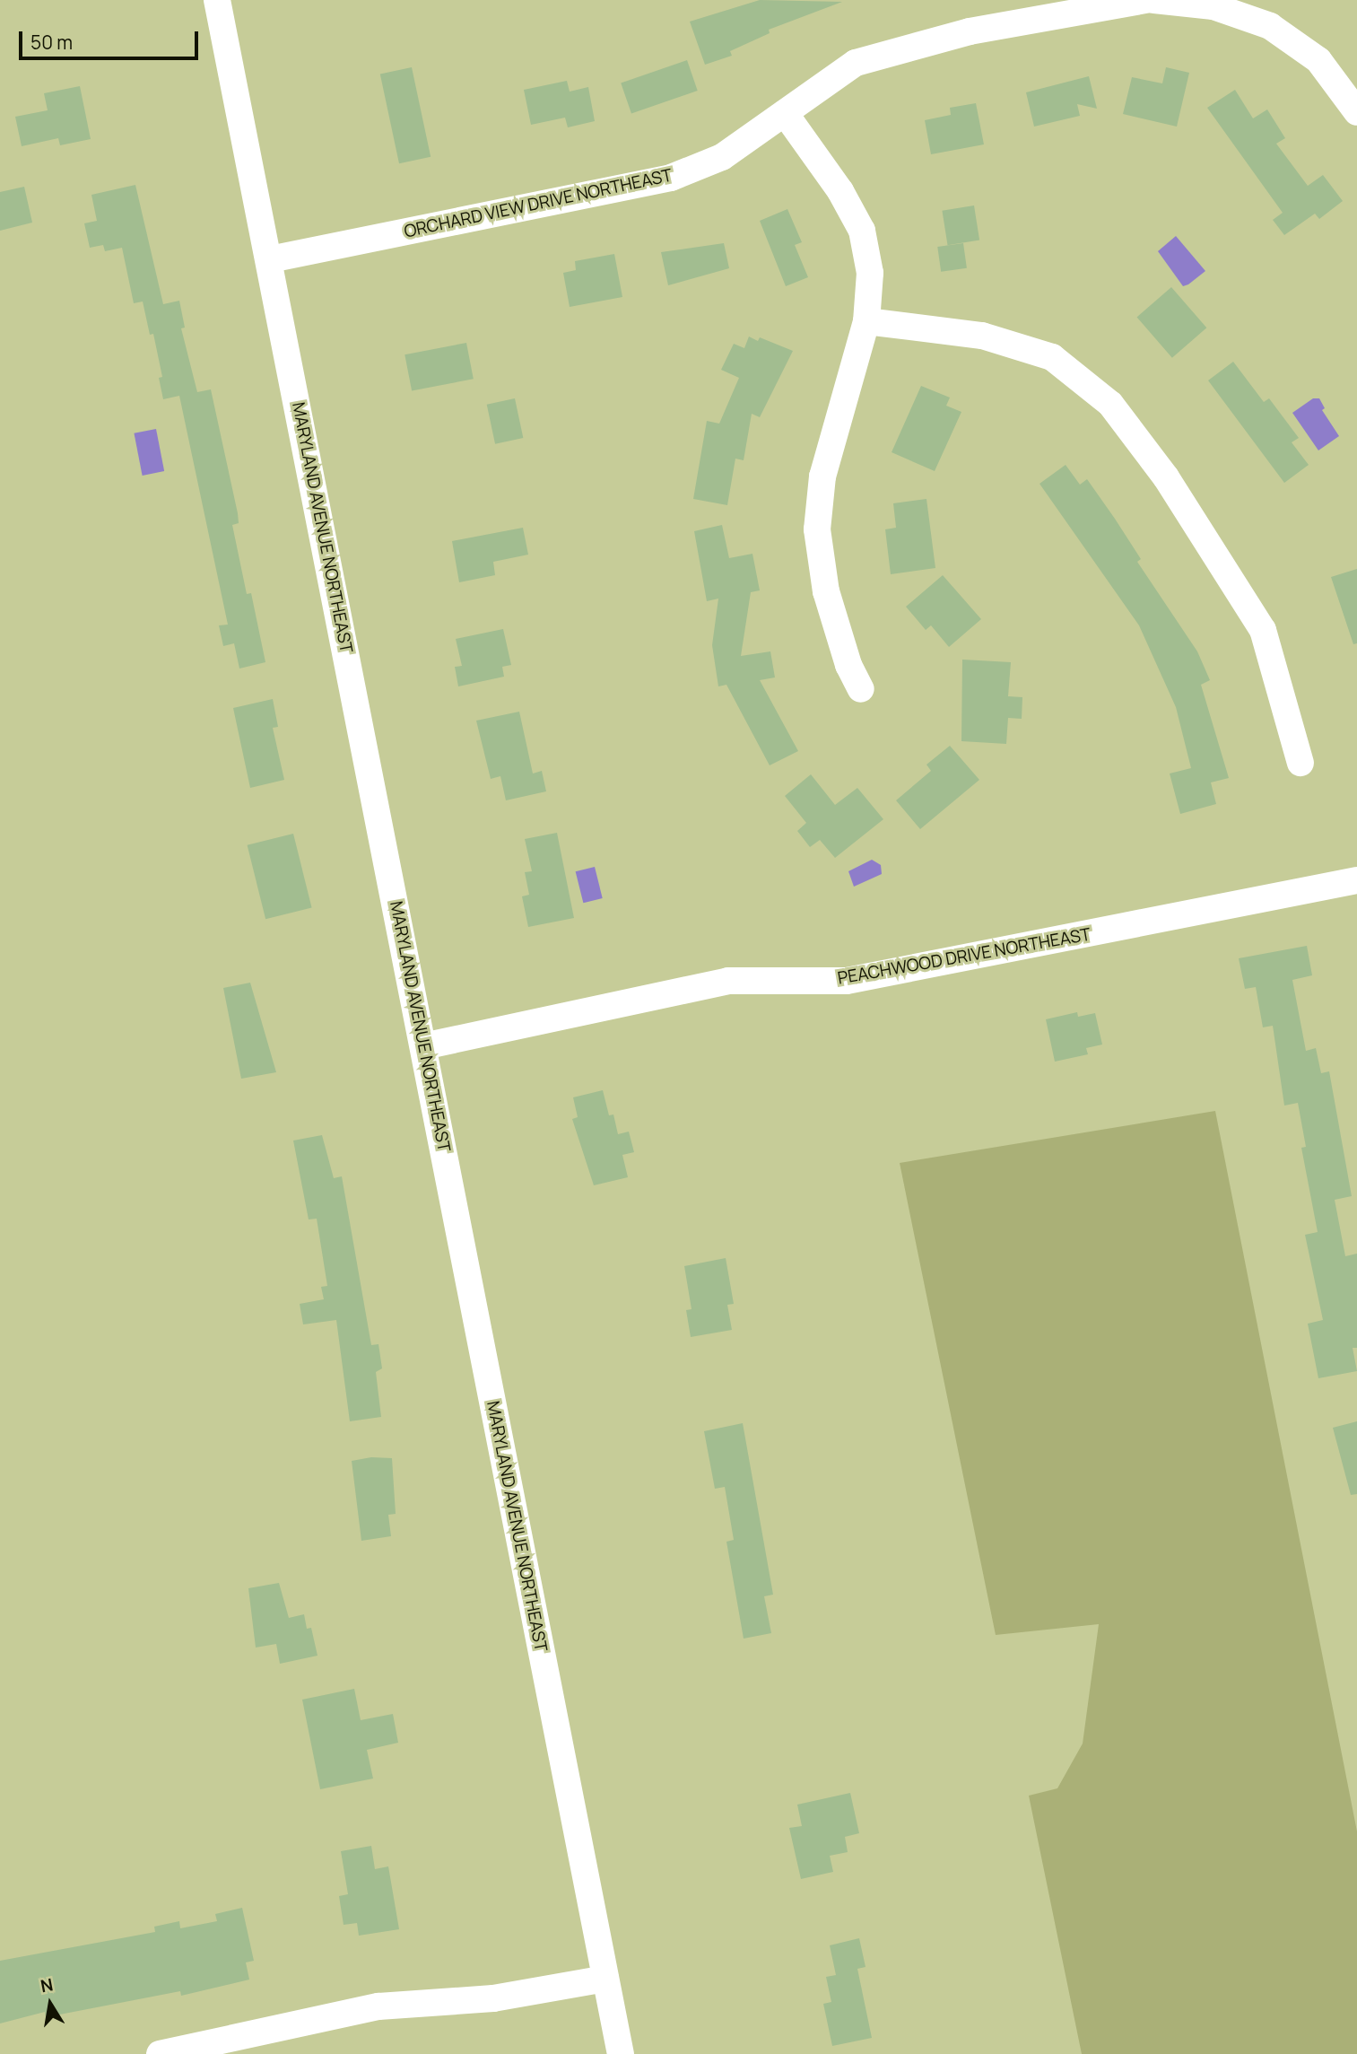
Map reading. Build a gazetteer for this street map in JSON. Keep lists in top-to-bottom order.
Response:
{
  "streets": {
    "street": ["ORCHARD VIEW DRIVE NORTHEAST", "MARYLAND AVENUE NORTHEAST", "PEACHWOOD DRIVE NORTHEAST"]
  },
  "crossings": [
    ["ORCHARD VIEW DRIVE NORTHEAST", "MARYLAND AVENUE NORTHEAST"],
    ["MARYLAND AVENUE NORTHEAST", "PEACHWOOD DRIVE NORTHEAST"]
  ],
  "scale_bar": "50 m",
  "north": "top"
}
